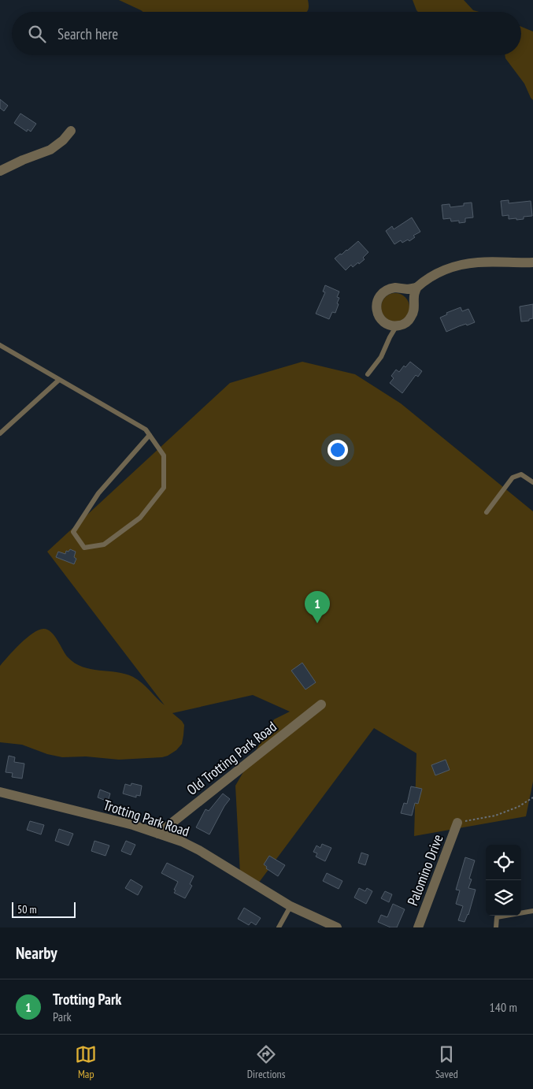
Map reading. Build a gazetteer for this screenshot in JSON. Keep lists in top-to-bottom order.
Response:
{
  "streets": {
    "street": ["Old Trotting Park Road", "Trotting Park Road", "Palomino Drive"]
  },
  "crossings": [
    ["Old Trotting Park Road", "Trotting Park Road"]
  ],
  "scale_bar": "50 m",
  "page": {
    "search": "Search here",
    "pins": "1",
    "scale": "50 m",
    "heading": "Nearby",
    "list": [
      {
        "mark": "1",
        "name": "Trotting Park",
        "note": "Park",
        "value": "140 m"
      }
    ],
    "nav": ["Map", "Directions", "Saved"]
  }
}
